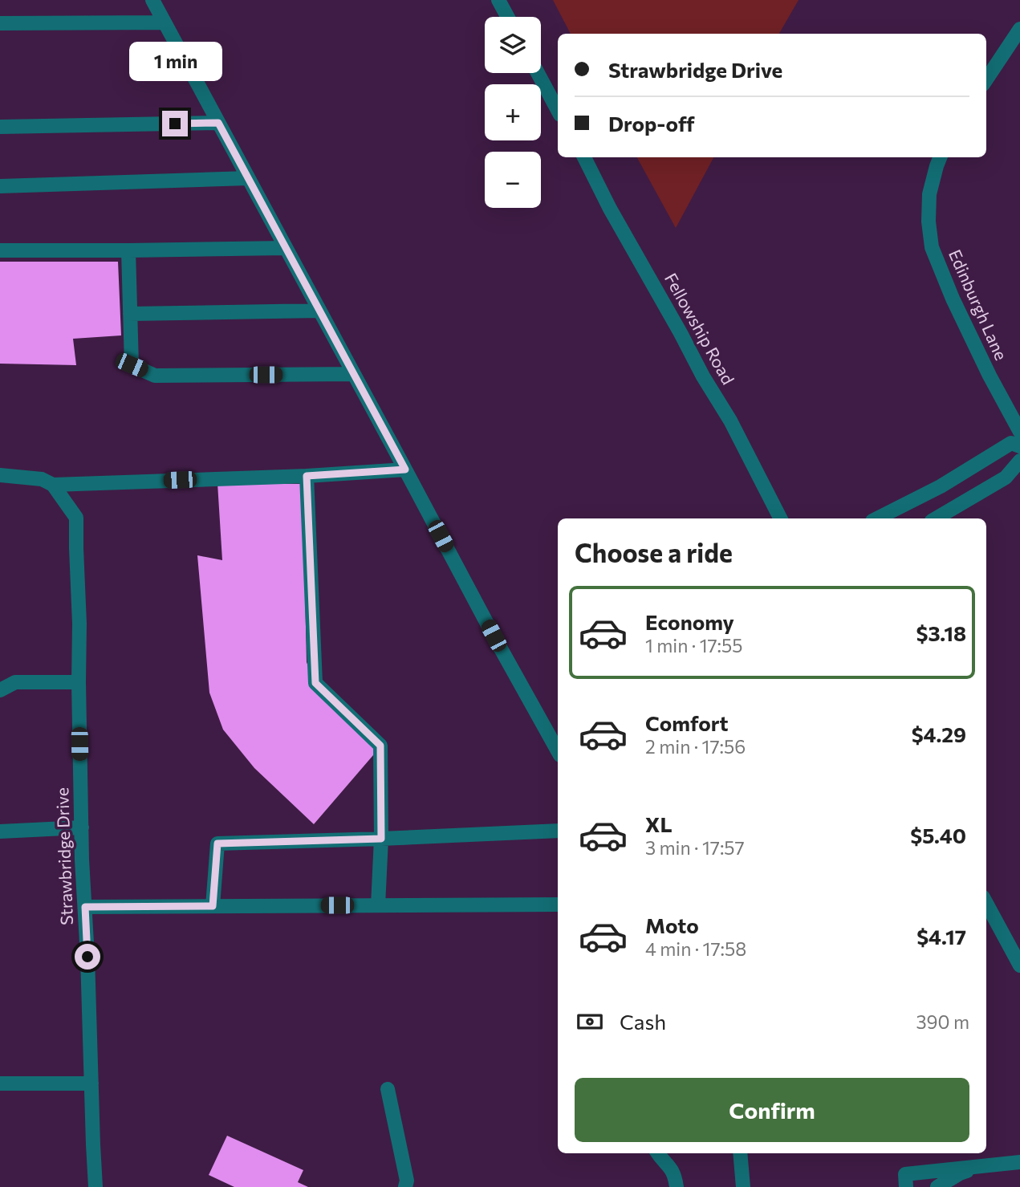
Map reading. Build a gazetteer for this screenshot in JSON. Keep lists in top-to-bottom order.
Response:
{
  "streets": {
    "street": ["Edinburgh Lane", "Fellowship Road", "Strawbridge Drive"]
  },
  "page": {
    "map_buttons": ["+", "−"],
    "banner": ["Strawbridge Drive", "Drop-off"],
    "bubble": "1 min",
    "heading": "Choose a ride",
    "list": [
      {
        "name": "Economy",
        "note": "1 min · 17:55",
        "value": "$3.18"
      },
      {
        "name": "Comfort",
        "note": "2 min · 17:56",
        "value": "$4.29"
      },
      {
        "name": "XL",
        "note": "3 min · 17:57",
        "value": "$5.40"
      },
      {
        "name": "Moto",
        "note": "4 min · 17:58",
        "value": "$4.17"
      }
    ],
    "pay": ["Cash", "390 m"],
    "buttons": "Confirm"
  }
}
